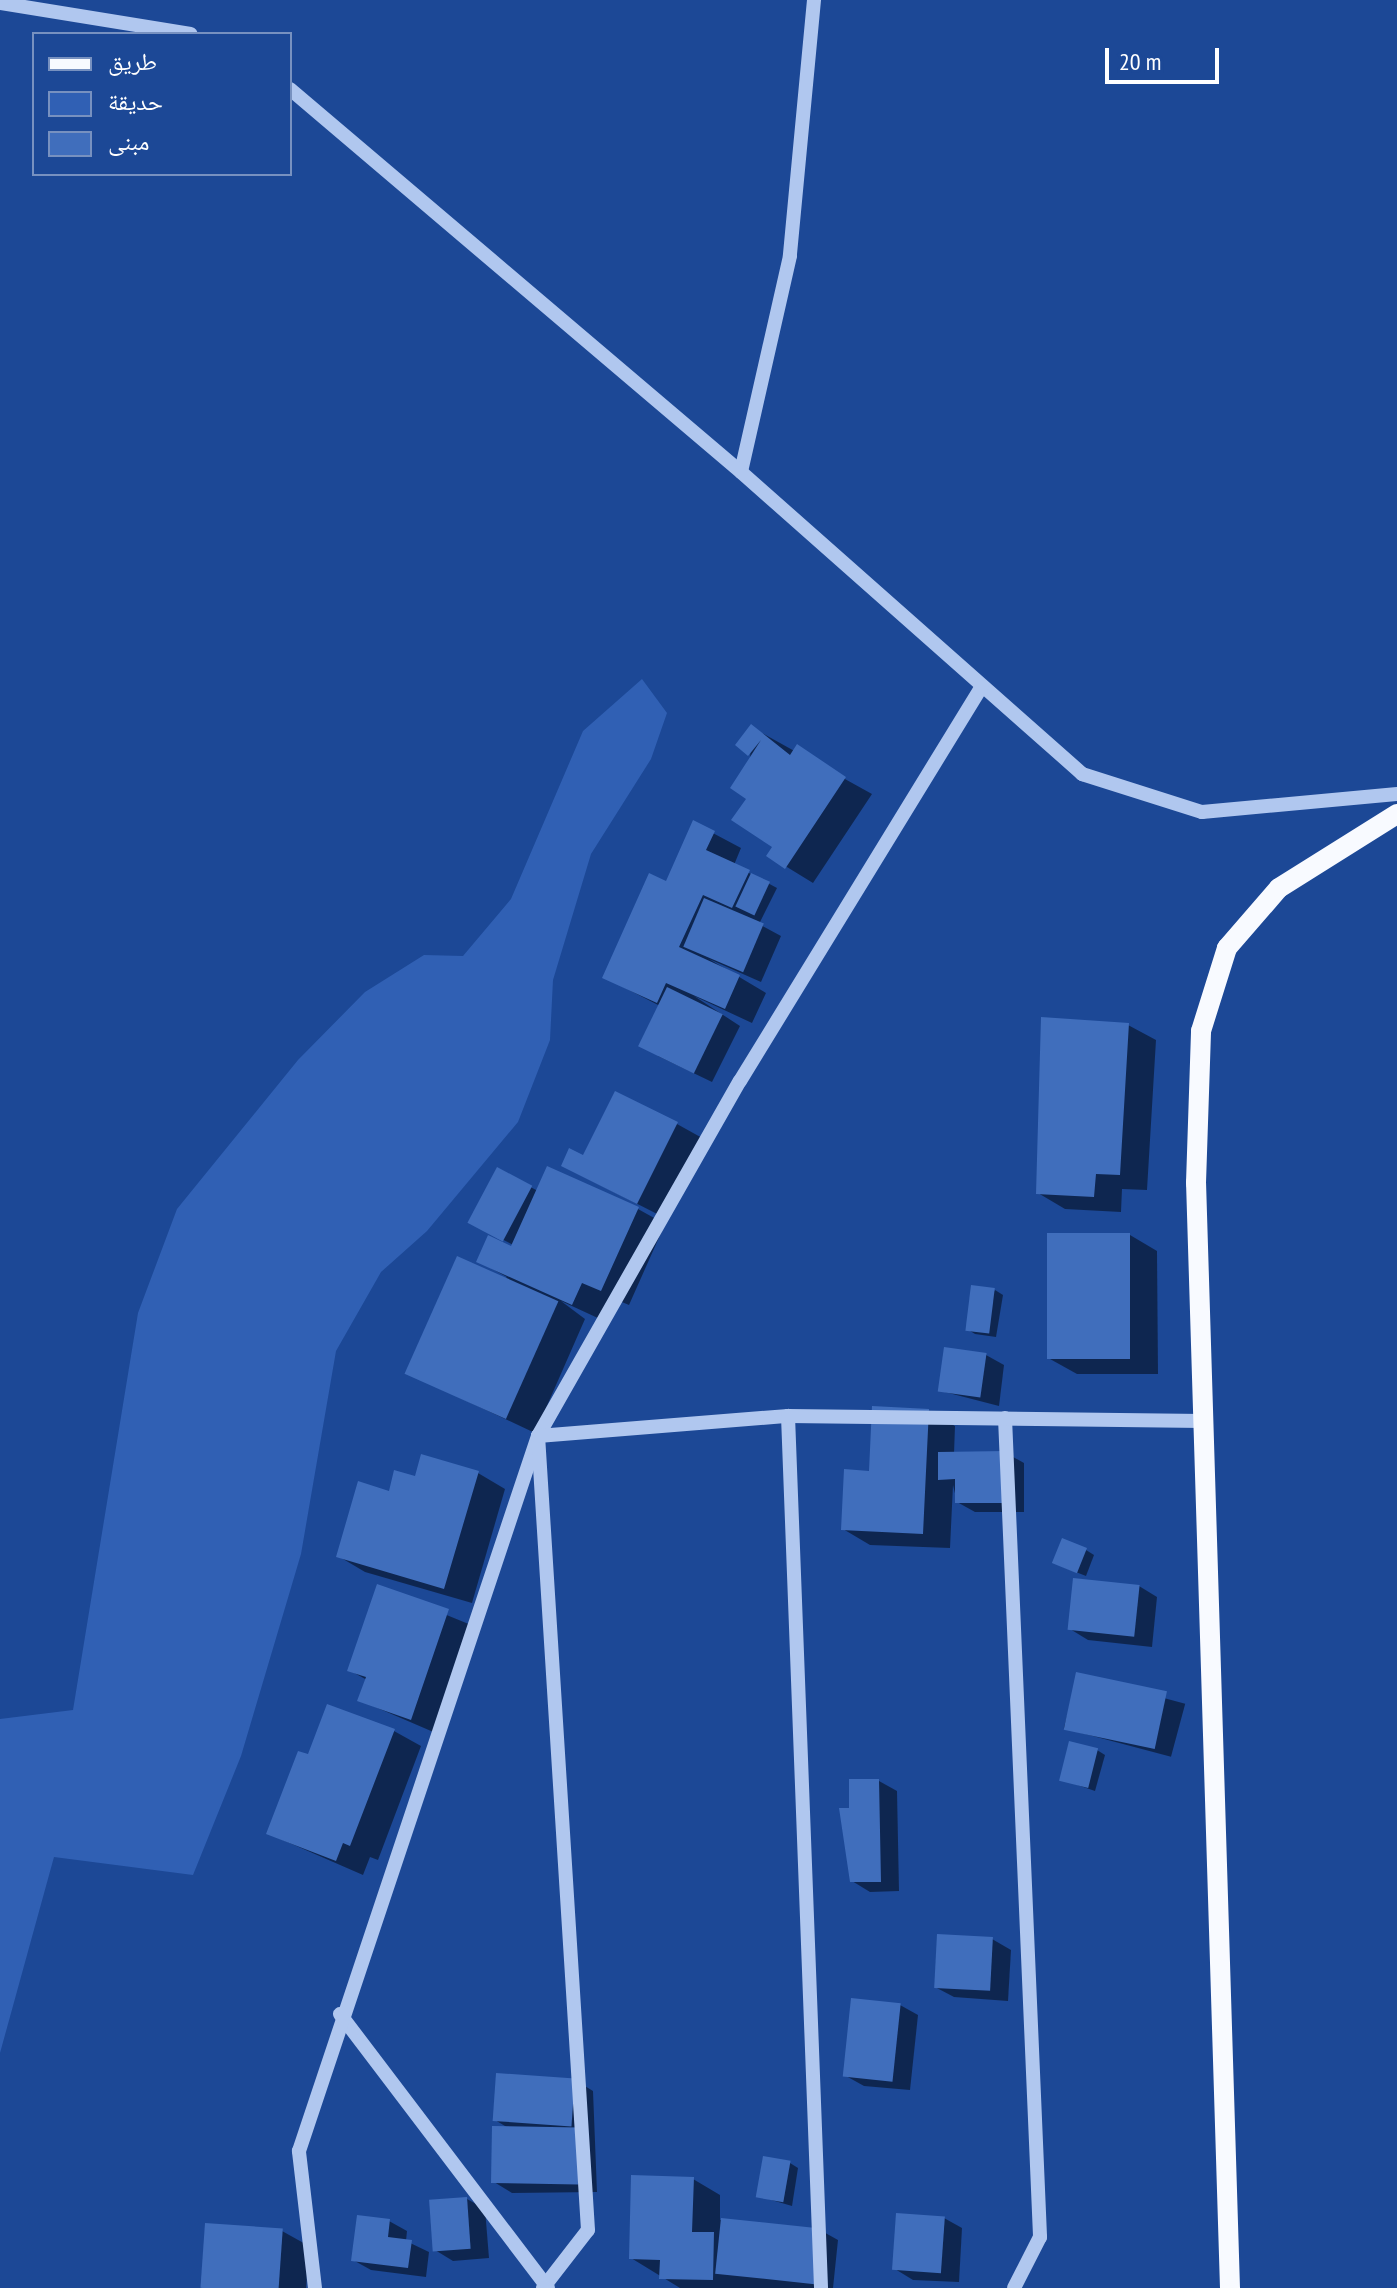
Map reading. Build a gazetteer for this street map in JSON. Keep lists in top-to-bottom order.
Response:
{
  "legend": ["طريق", "حديقة", "مبنى"],
  "scale_bar": "20 m"
}
